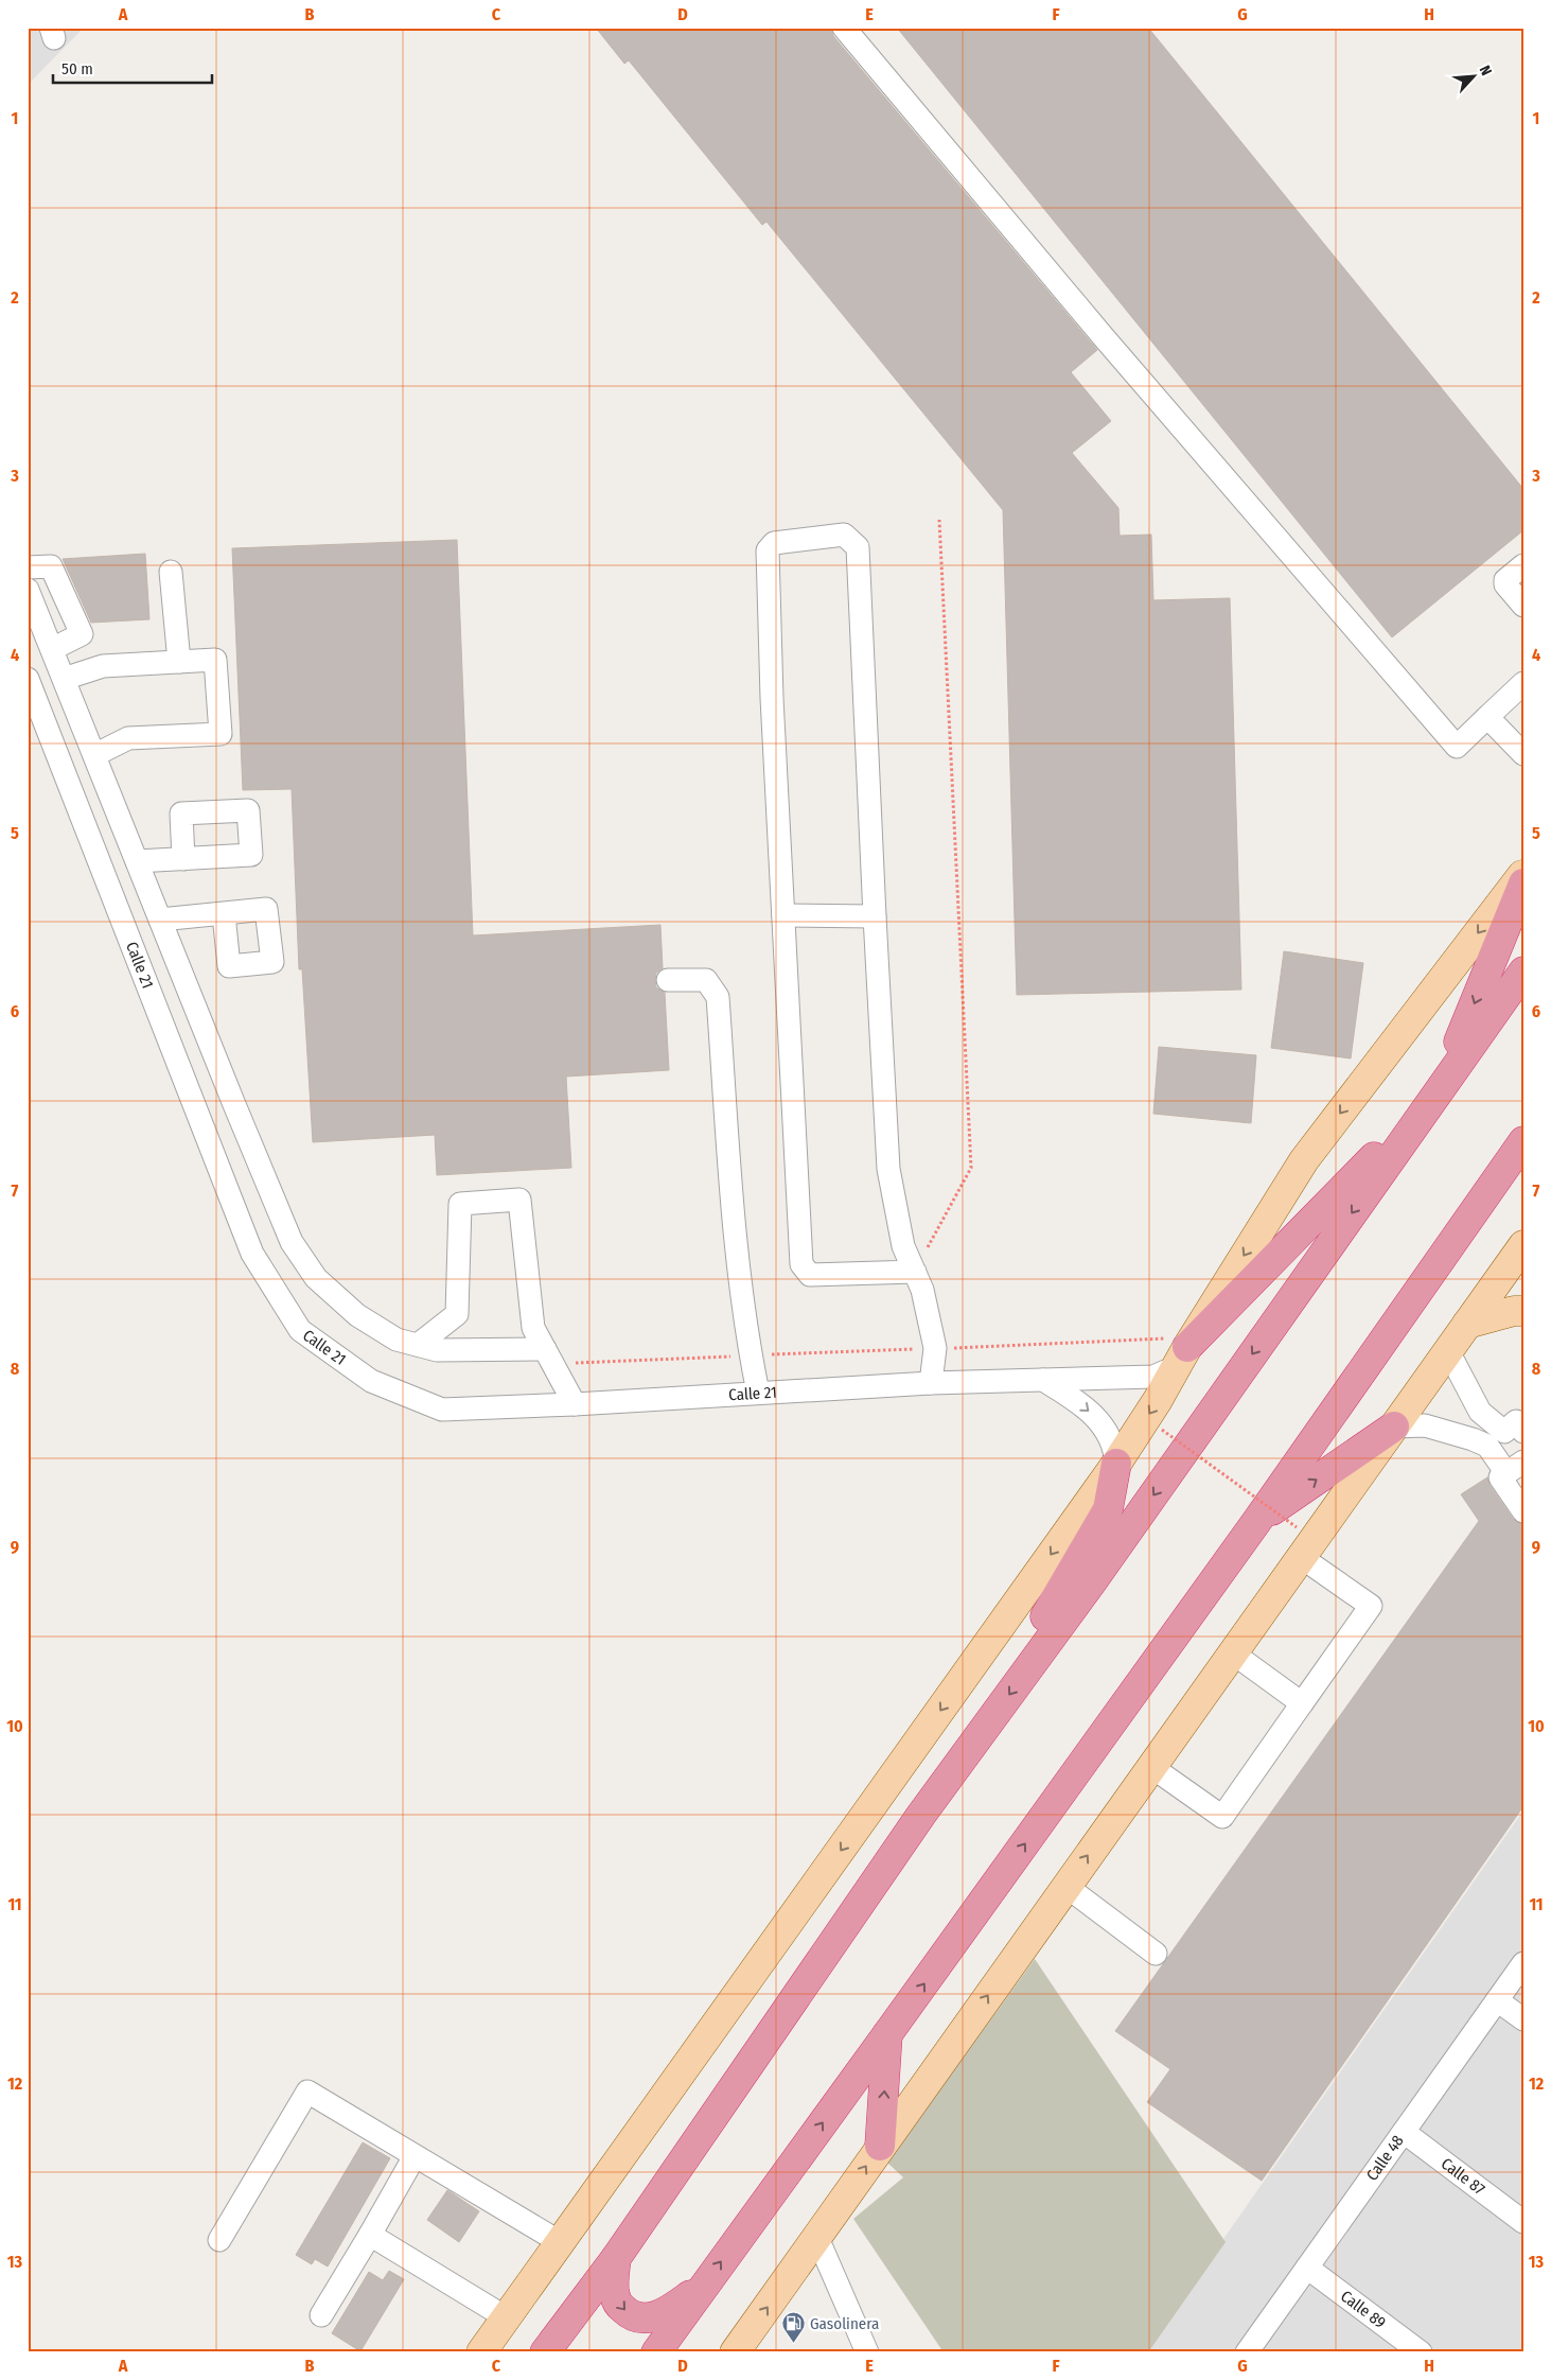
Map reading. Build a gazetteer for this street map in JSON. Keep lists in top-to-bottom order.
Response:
{
  "streets": {
    "street": [
      "Calle 21",
      "Calle 48",
      "Calle 87",
      "Calle 89"
    ]
  },
  "crossings": [
    ["Calle 48", "Calle 87"],
    ["Calle 48", "Calle 89"]
  ],
  "places": {
    "fuel station": ["Gasolinera"]
  },
  "scale_bar": "50 m",
  "north": "top right",
  "grid": {
    "columns": [
      "A",
      "B",
      "C",
      "D",
      "E",
      "F",
      "G",
      "H"
    ],
    "rows": [
      "1",
      "2",
      "3",
      "4",
      "5",
      "6",
      "7",
      "8",
      "9",
      "10",
      "11",
      "12",
      "13"
    ]
  }
}
